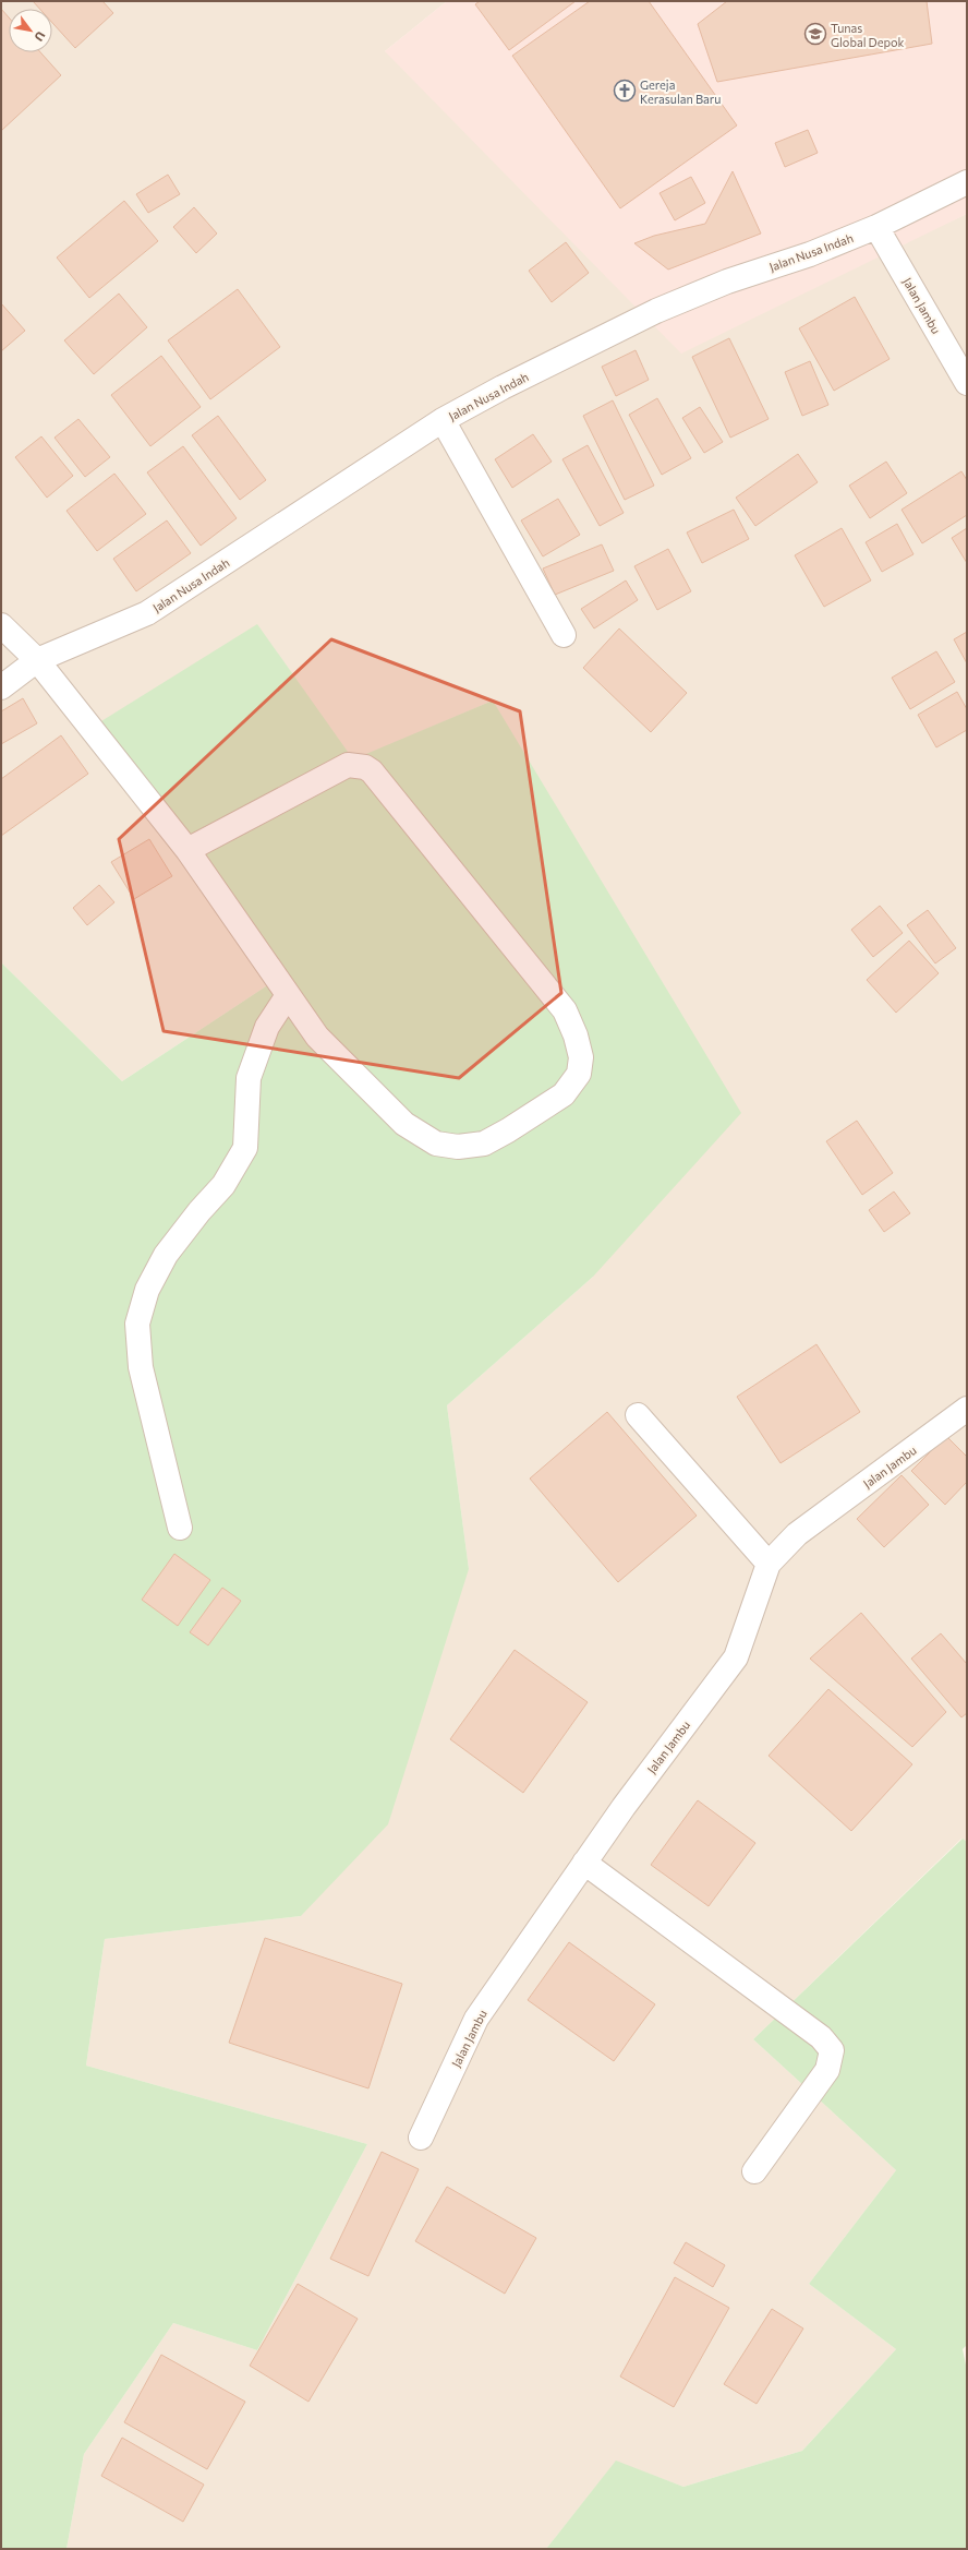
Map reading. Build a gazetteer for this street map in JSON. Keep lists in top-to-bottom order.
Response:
{
  "streets": {
    "street": ["Jalan Nusa Indah", "Jalan Jambu"]
  },
  "crossings": [
    ["Jalan Nusa Indah", "Jalan Jambu"]
  ],
  "places": {
    "school or university": ["Tunas Global Depok"],
    "church": ["Gereja Kerasulan Baru"]
  },
  "north": "bottom right"
}
